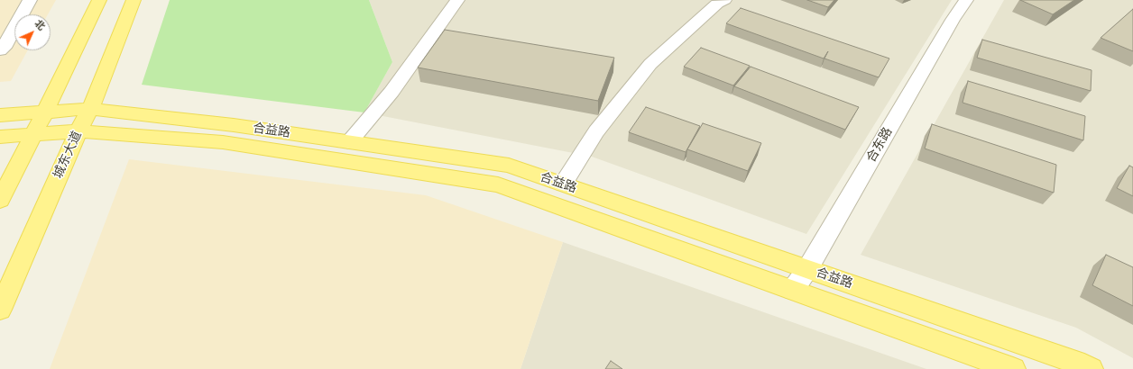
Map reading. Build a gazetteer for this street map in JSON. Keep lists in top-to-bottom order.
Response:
{
  "streets": {
    "main road": ["合益路", "城东大道"],
    "street": ["合东路"]
  },
  "crossings": [
    ["合益路", "合东路"],
    ["合益路", "城东大道"]
  ],
  "north": "top right"
}
